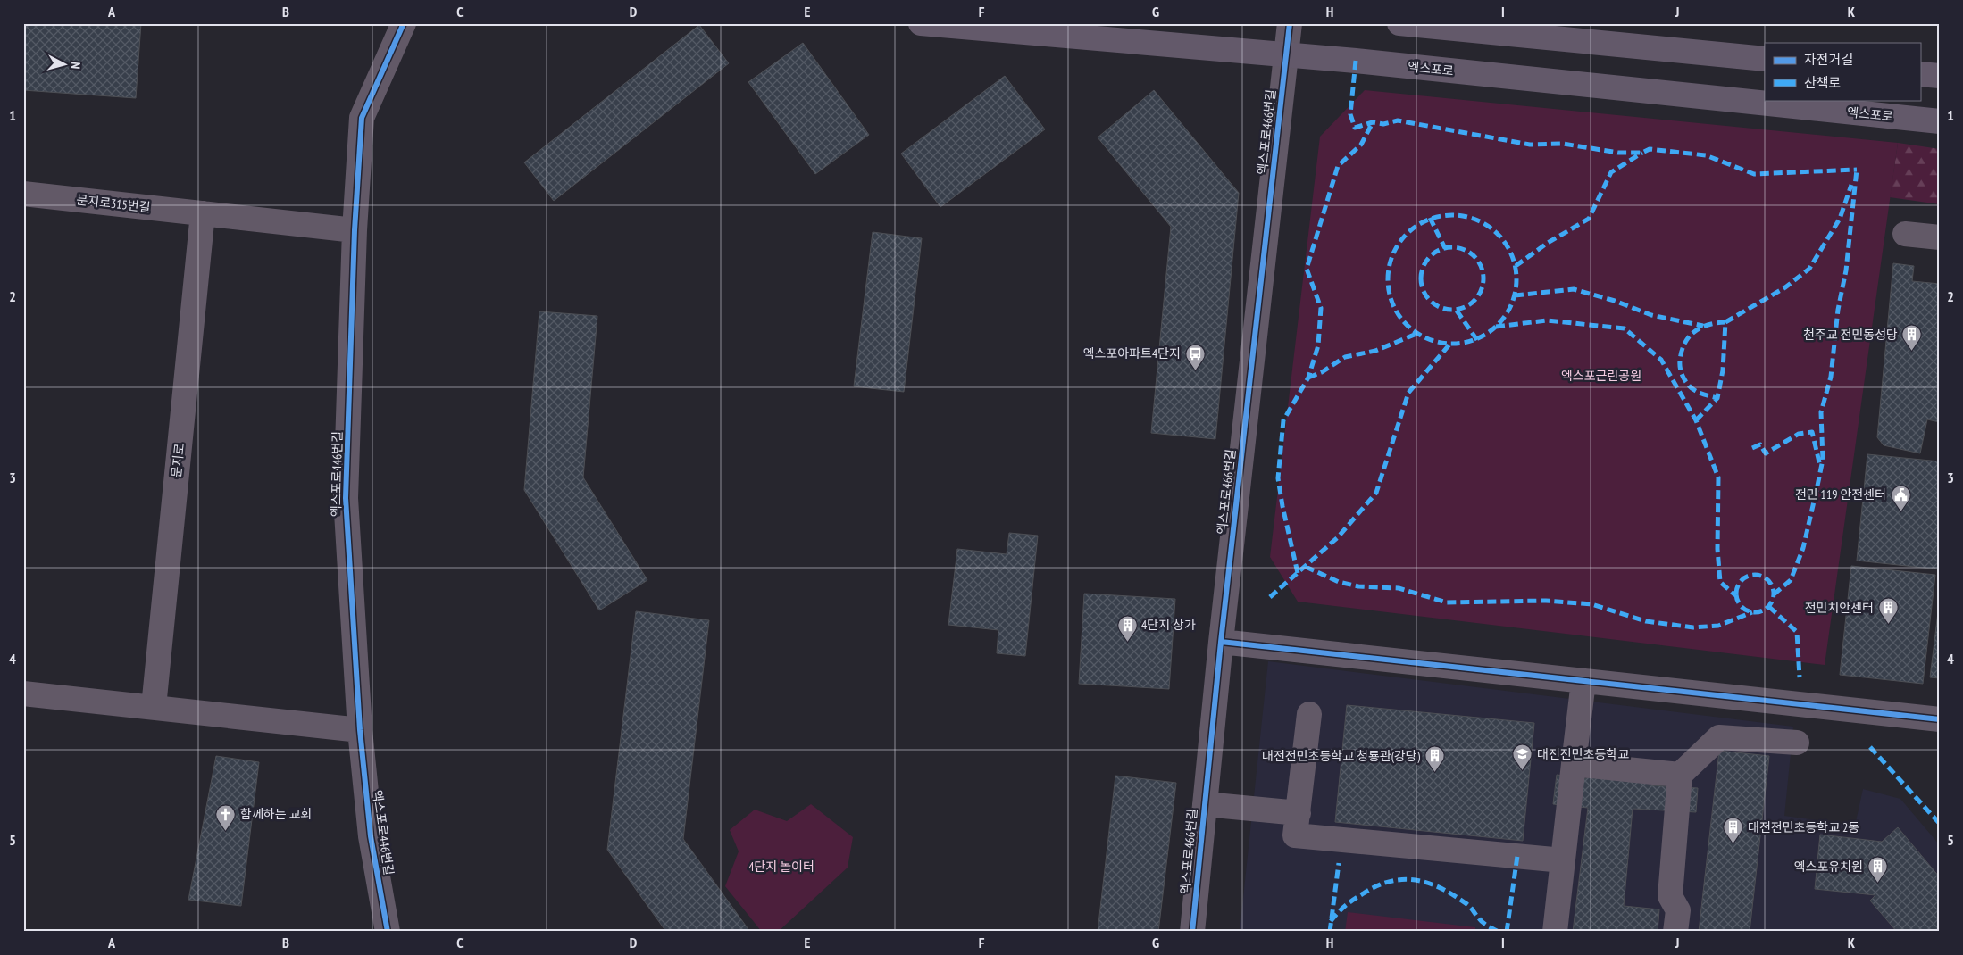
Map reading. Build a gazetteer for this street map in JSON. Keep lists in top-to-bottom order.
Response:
{
  "streets": {
    "main road": ["엑스포로"],
    "street": [
      "엑스포로466번길",
      "문지로315번길",
      "문지로",
      "엑스포로446번길"
    ]
  },
  "crossings": [
    ["엑스포로", "엑스포로466번길"],
    ["문지로315번길", "문지로"],
    ["문지로315번길", "엑스포로446번길"]
  ],
  "parks": ["엑스포근린공원", "4단지 놀이터"],
  "places": {
    "building": [
      "천주교 전민동성당",
      "전민치안센터",
      "4단지 상가",
      "대전전민초등학교 청룡관(강당)",
      "대전전민초등학교 2동",
      "엑스포유치원"
    ],
    "bus stop": ["엑스포아파트4단지"],
    "public building": ["전민 119 안전센터"],
    "school or university": ["대전전민초등학교"],
    "church": ["함께하는 교회"]
  },
  "legend": ["자전거길", "산책로"],
  "north": "right",
  "grid": {
    "columns": [
      "A",
      "B",
      "C",
      "D",
      "E",
      "F",
      "G",
      "H",
      "I",
      "J",
      "K"
    ],
    "rows": [
      "1",
      "2",
      "3",
      "4",
      "5"
    ]
  }
}
